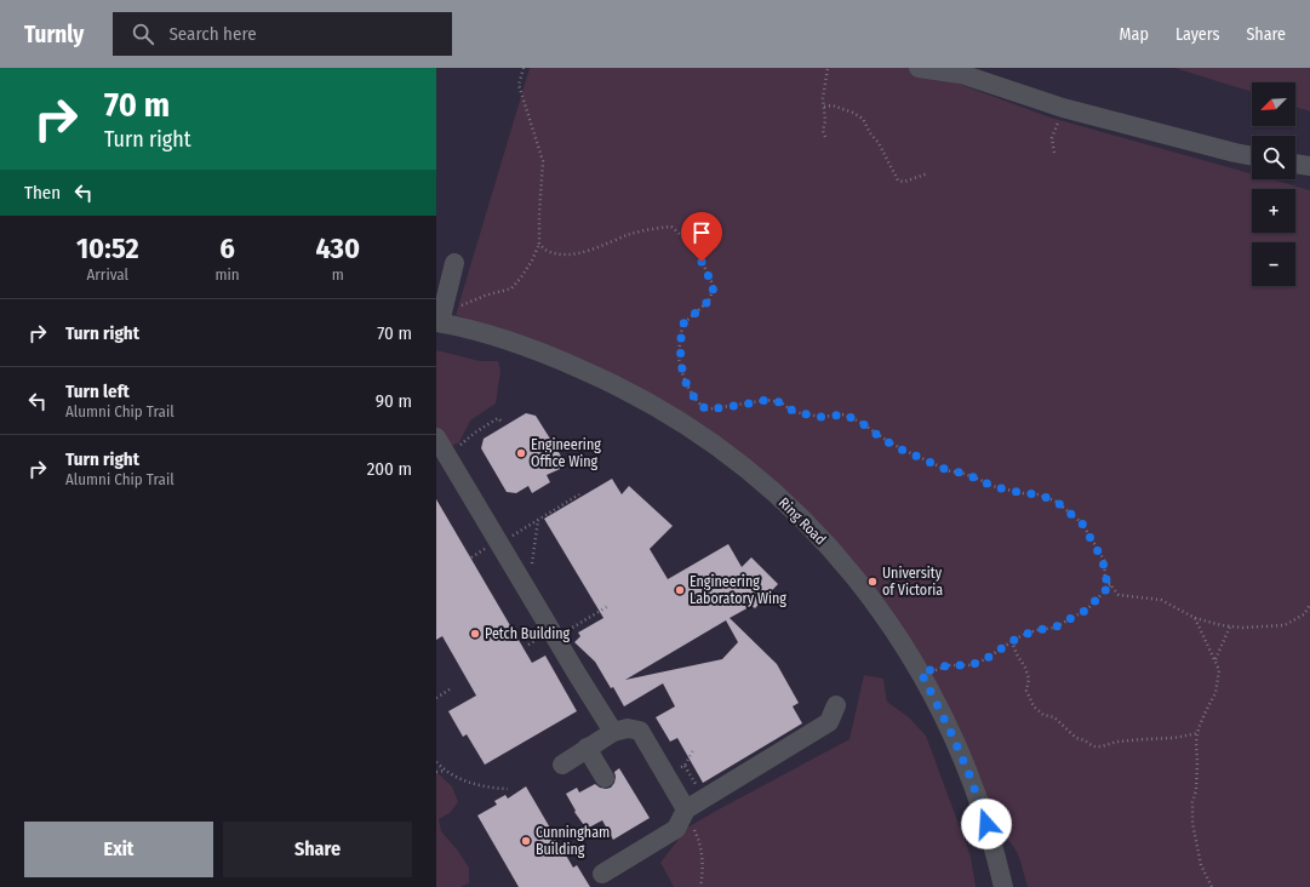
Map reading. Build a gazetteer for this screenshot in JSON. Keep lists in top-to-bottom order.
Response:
{
  "streets": {
    "street": ["Ring Road"]
  },
  "places": [
    "Engineering Office Wing",
    "University of Victoria",
    "Engineering Laboratory Wing",
    "Petch Building",
    "Cunningham Building"
  ],
  "north": "bottom left",
  "page": {
    "header": "Turnly",
    "search": "Search here",
    "nav": ["Map", "Layers", "Share"],
    "turn": ["70 m", "Turn right"],
    "map_buttons": ["+", "−"],
    "then": "Then",
    "eta": [
      "10:52",
      "Arrival",
      "6",
      "min",
      "430",
      "m"
    ],
    "list": [
      {
        "name": "Turn right",
        "value": "70 m"
      },
      {
        "name": "Turn left",
        "note": "Alumni Chip Trail",
        "value": "90 m"
      },
      {
        "name": "Turn right",
        "note": "Alumni Chip Trail",
        "value": "200 m"
      }
    ],
    "buttons": ["Exit", "Share"]
  }
}
